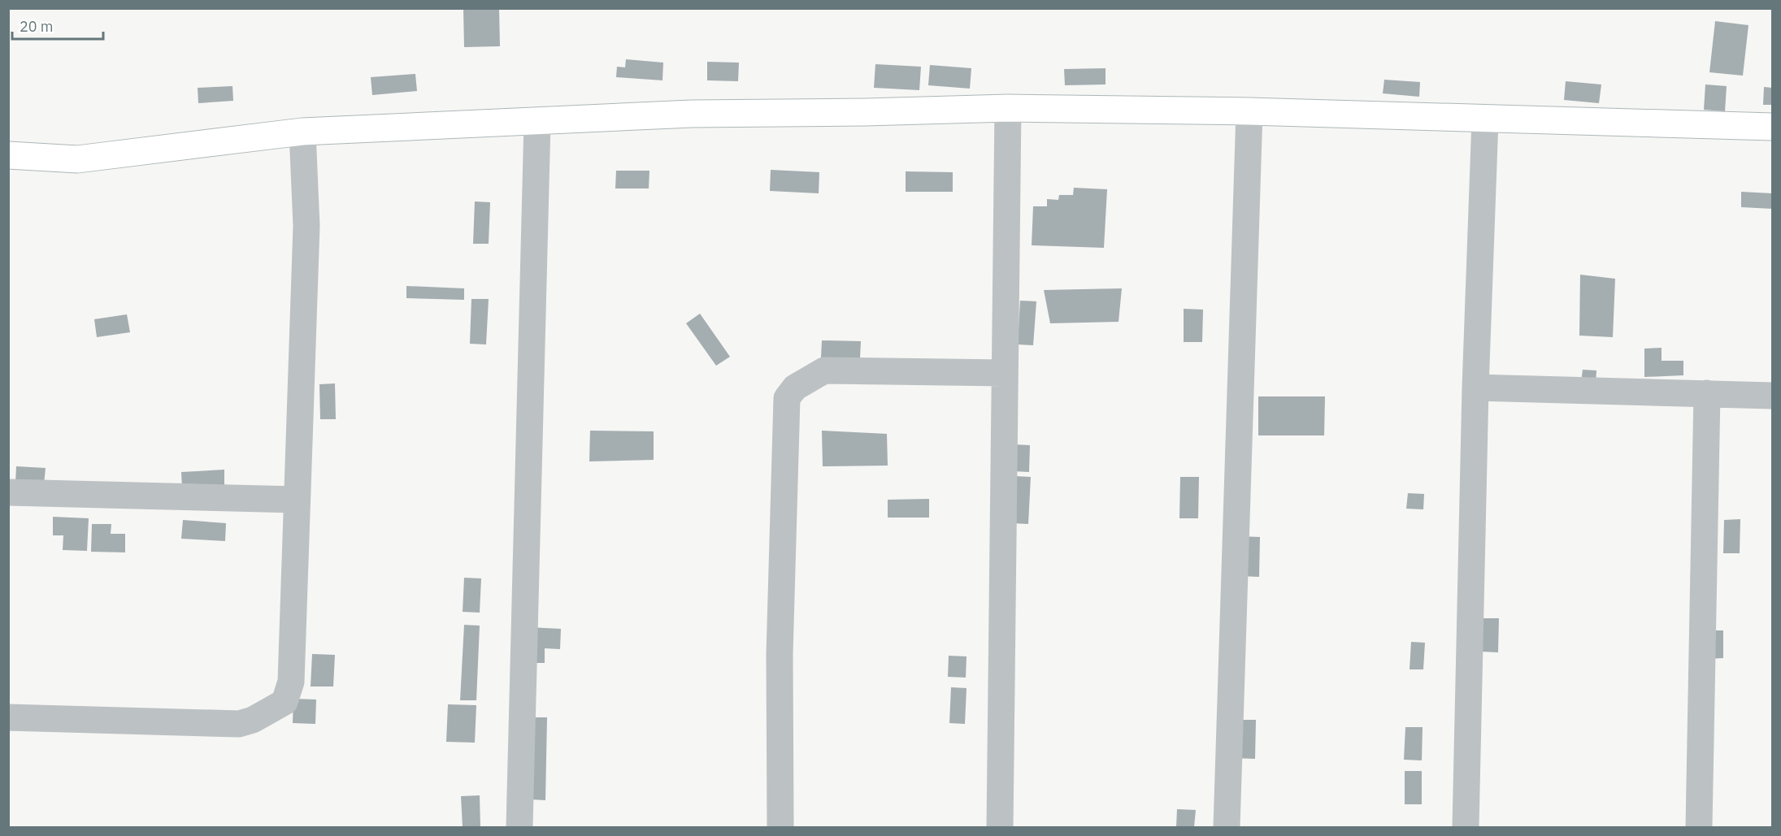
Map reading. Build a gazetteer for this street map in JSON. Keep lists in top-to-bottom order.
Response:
{
  "scale_bar": "20 m"
}
